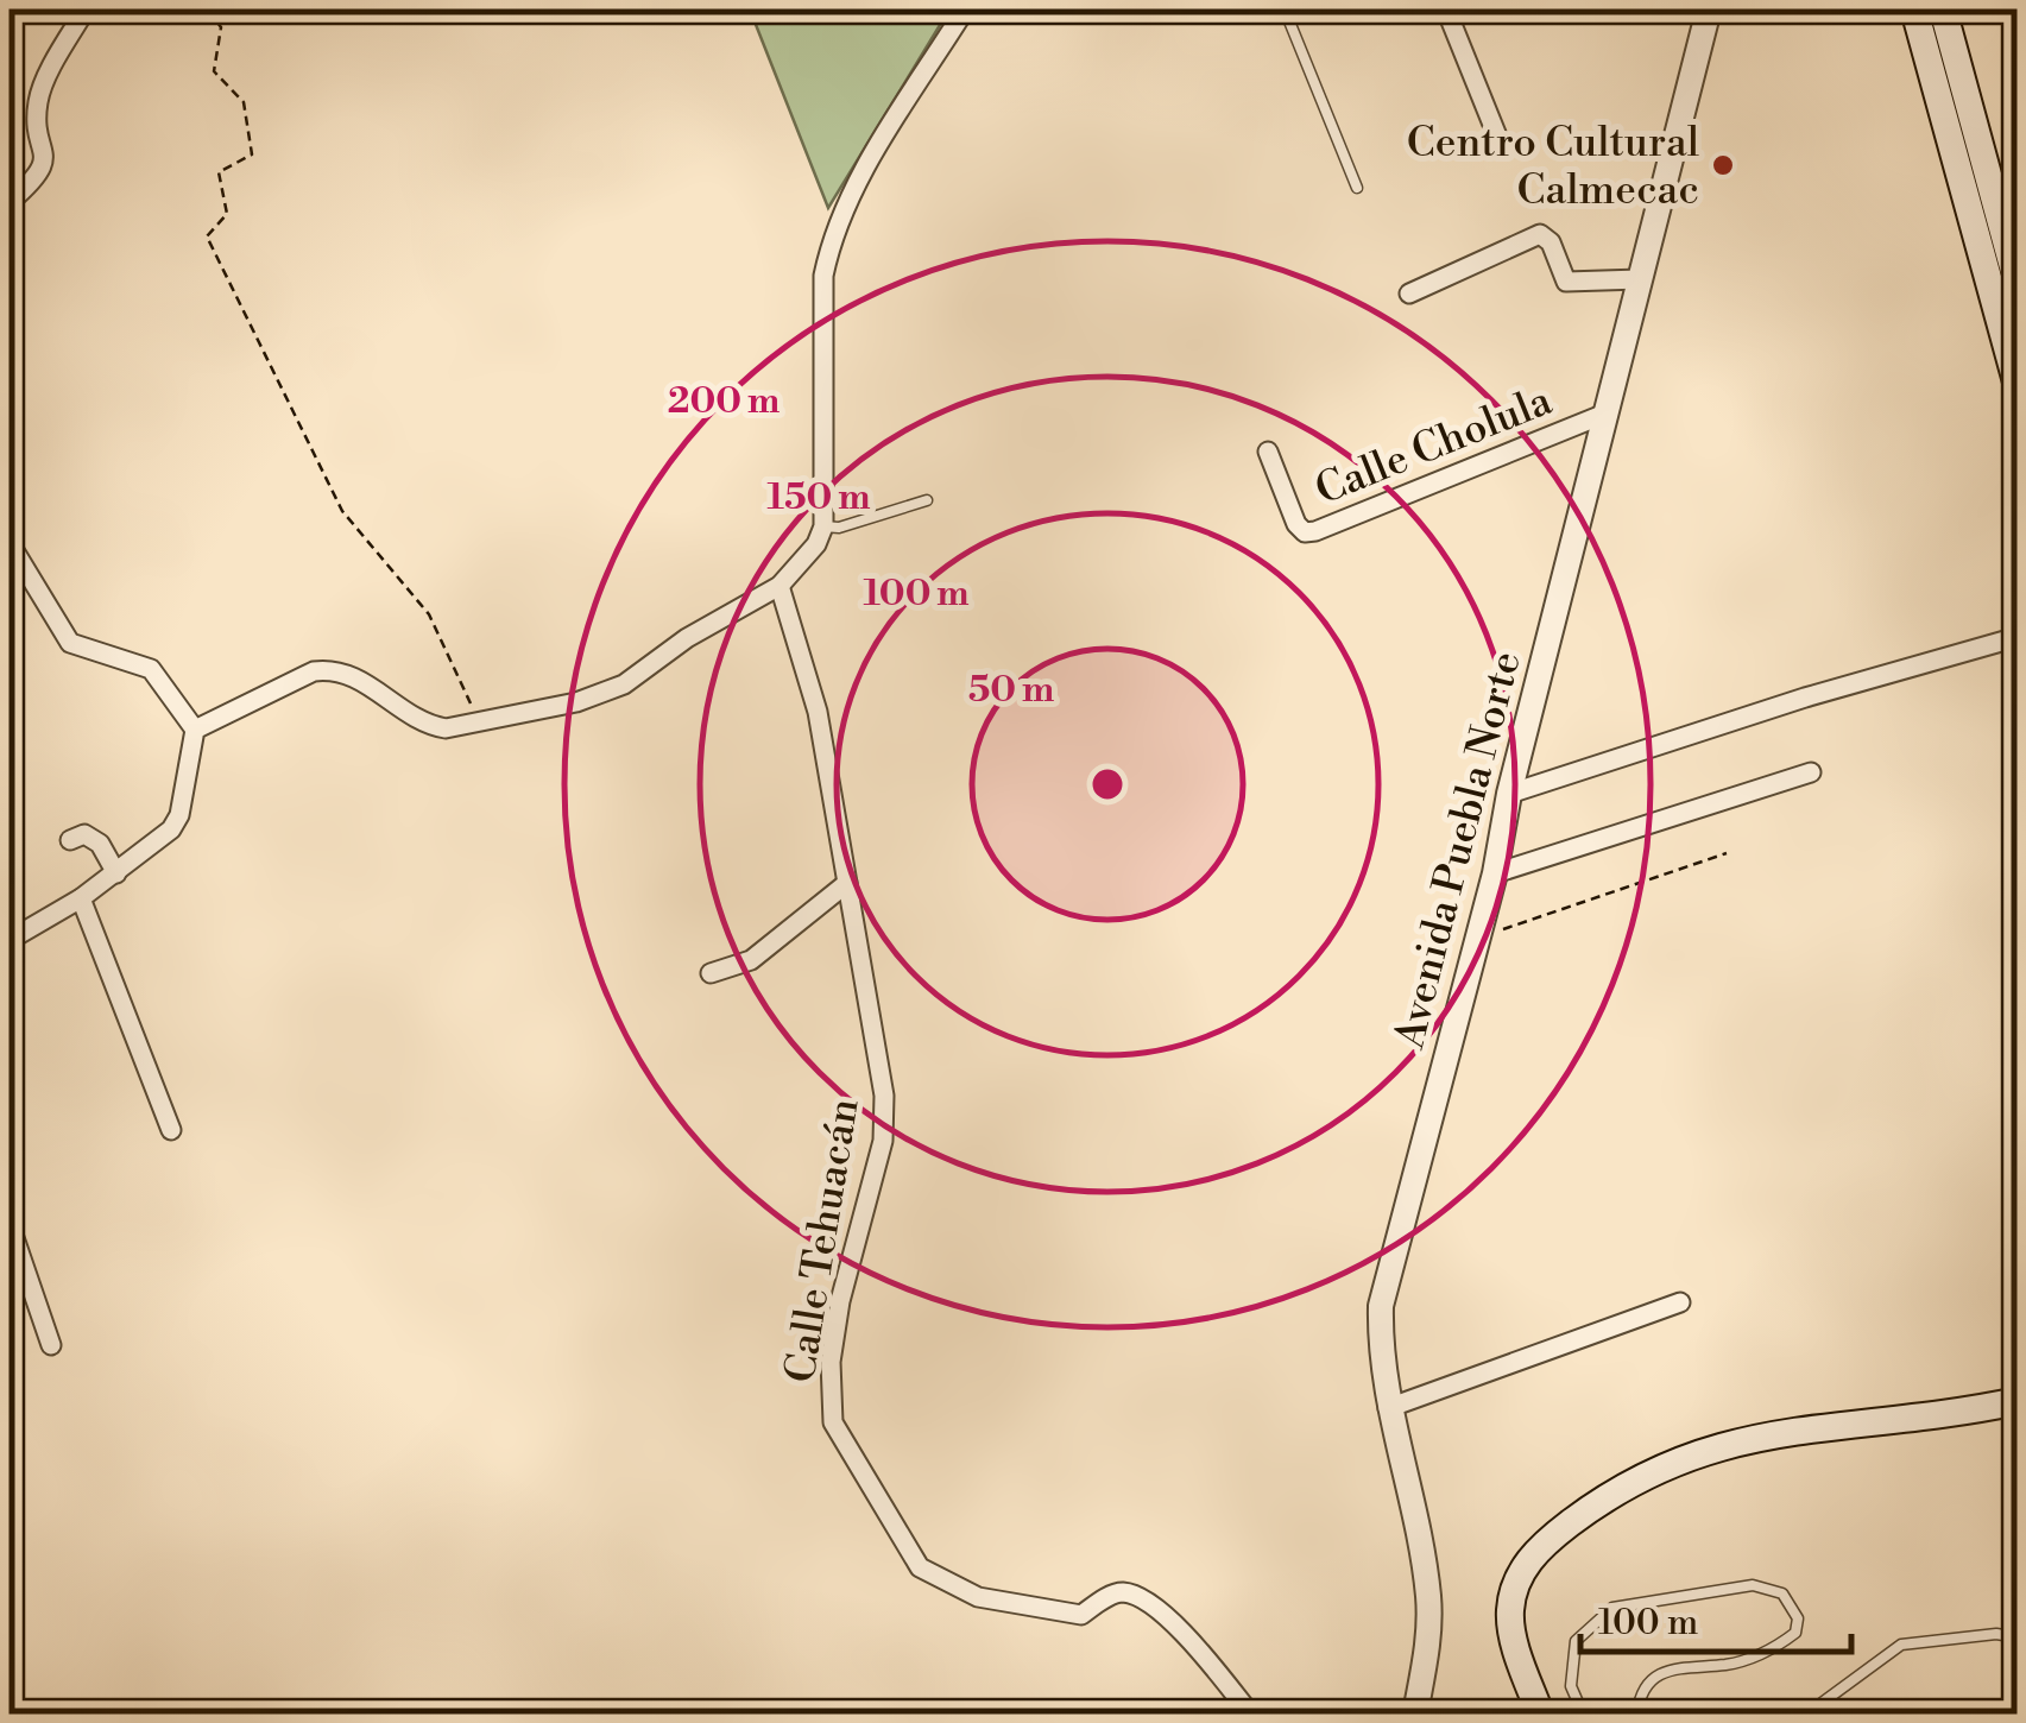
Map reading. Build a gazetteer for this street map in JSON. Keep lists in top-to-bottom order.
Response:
{
  "streets": {
    "street": ["Calle Cholula", "Avenida Puebla Norte", "Calle Tehuacán"]
  },
  "crossings": [
    ["Calle Cholula", "Avenida Puebla Norte"]
  ],
  "places": ["Centro Cultural Calmecac"],
  "scale_bar": "100 m",
  "rings": [
    "200 m",
    "150 m",
    "100 m",
    "50 m"
  ]
}
